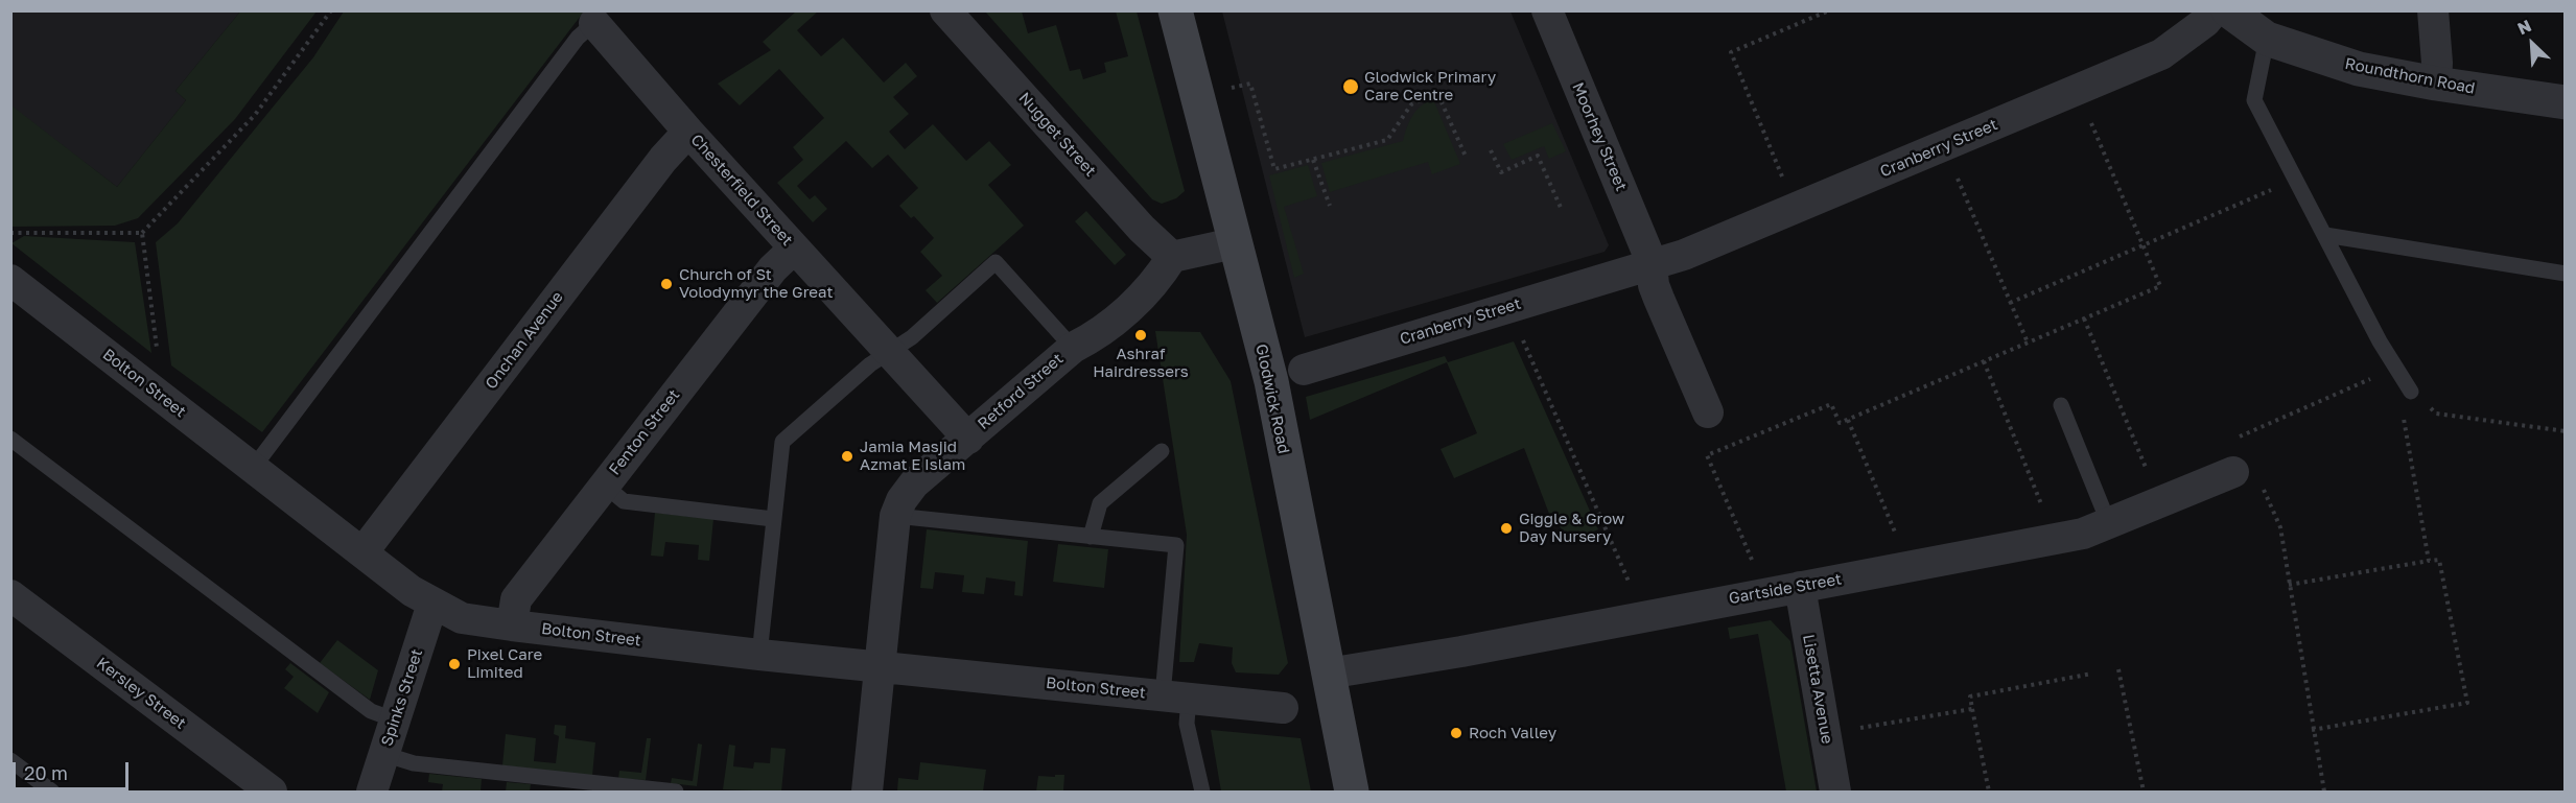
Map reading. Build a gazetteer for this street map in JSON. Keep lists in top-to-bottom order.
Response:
{
  "streets": {
    "main road": ["Glodwick Road"],
    "street": [
      "Roundthorn Road",
      "Nugget Street",
      "Moorhey Street",
      "Cranberry Street",
      "Chesterfield Street",
      "Onchan Avenue",
      "Bolton Street",
      "Retford Street",
      "Fenton Street",
      "Gartside Street",
      "Lisetta Avenue",
      "Kersley Street",
      "Spinks Street"
    ]
  },
  "crossings": [
    ["Nugget Street", "Retford Street"],
    ["Moorhey Street", "Cranberry Street"],
    ["Chesterfield Street", "Onchan Avenue"],
    ["Chesterfield Street", "Retford Street"],
    ["Chesterfield Street", "Fenton Street"],
    ["Onchan Avenue", "Bolton Street"],
    ["Bolton Street", "Retford Street"],
    ["Bolton Street", "Fenton Street"],
    ["Bolton Street", "Spinks Street"],
    ["Glodwick Road", "Gartside Street"],
    ["Gartside Street", "Lisetta Avenue"]
  ],
  "places": [
    "Glodwick Primary Care Centre",
    "Church of St Volodymyr the Great",
    "Ashraf Hairdressers",
    "Jamia Masjid Azmat E Islam",
    "Giggle & Grow Day Nursery",
    "Pixel Care Limited",
    "Roch Valley"
  ],
  "scale_bar": "20 m",
  "north": "top left"
}
